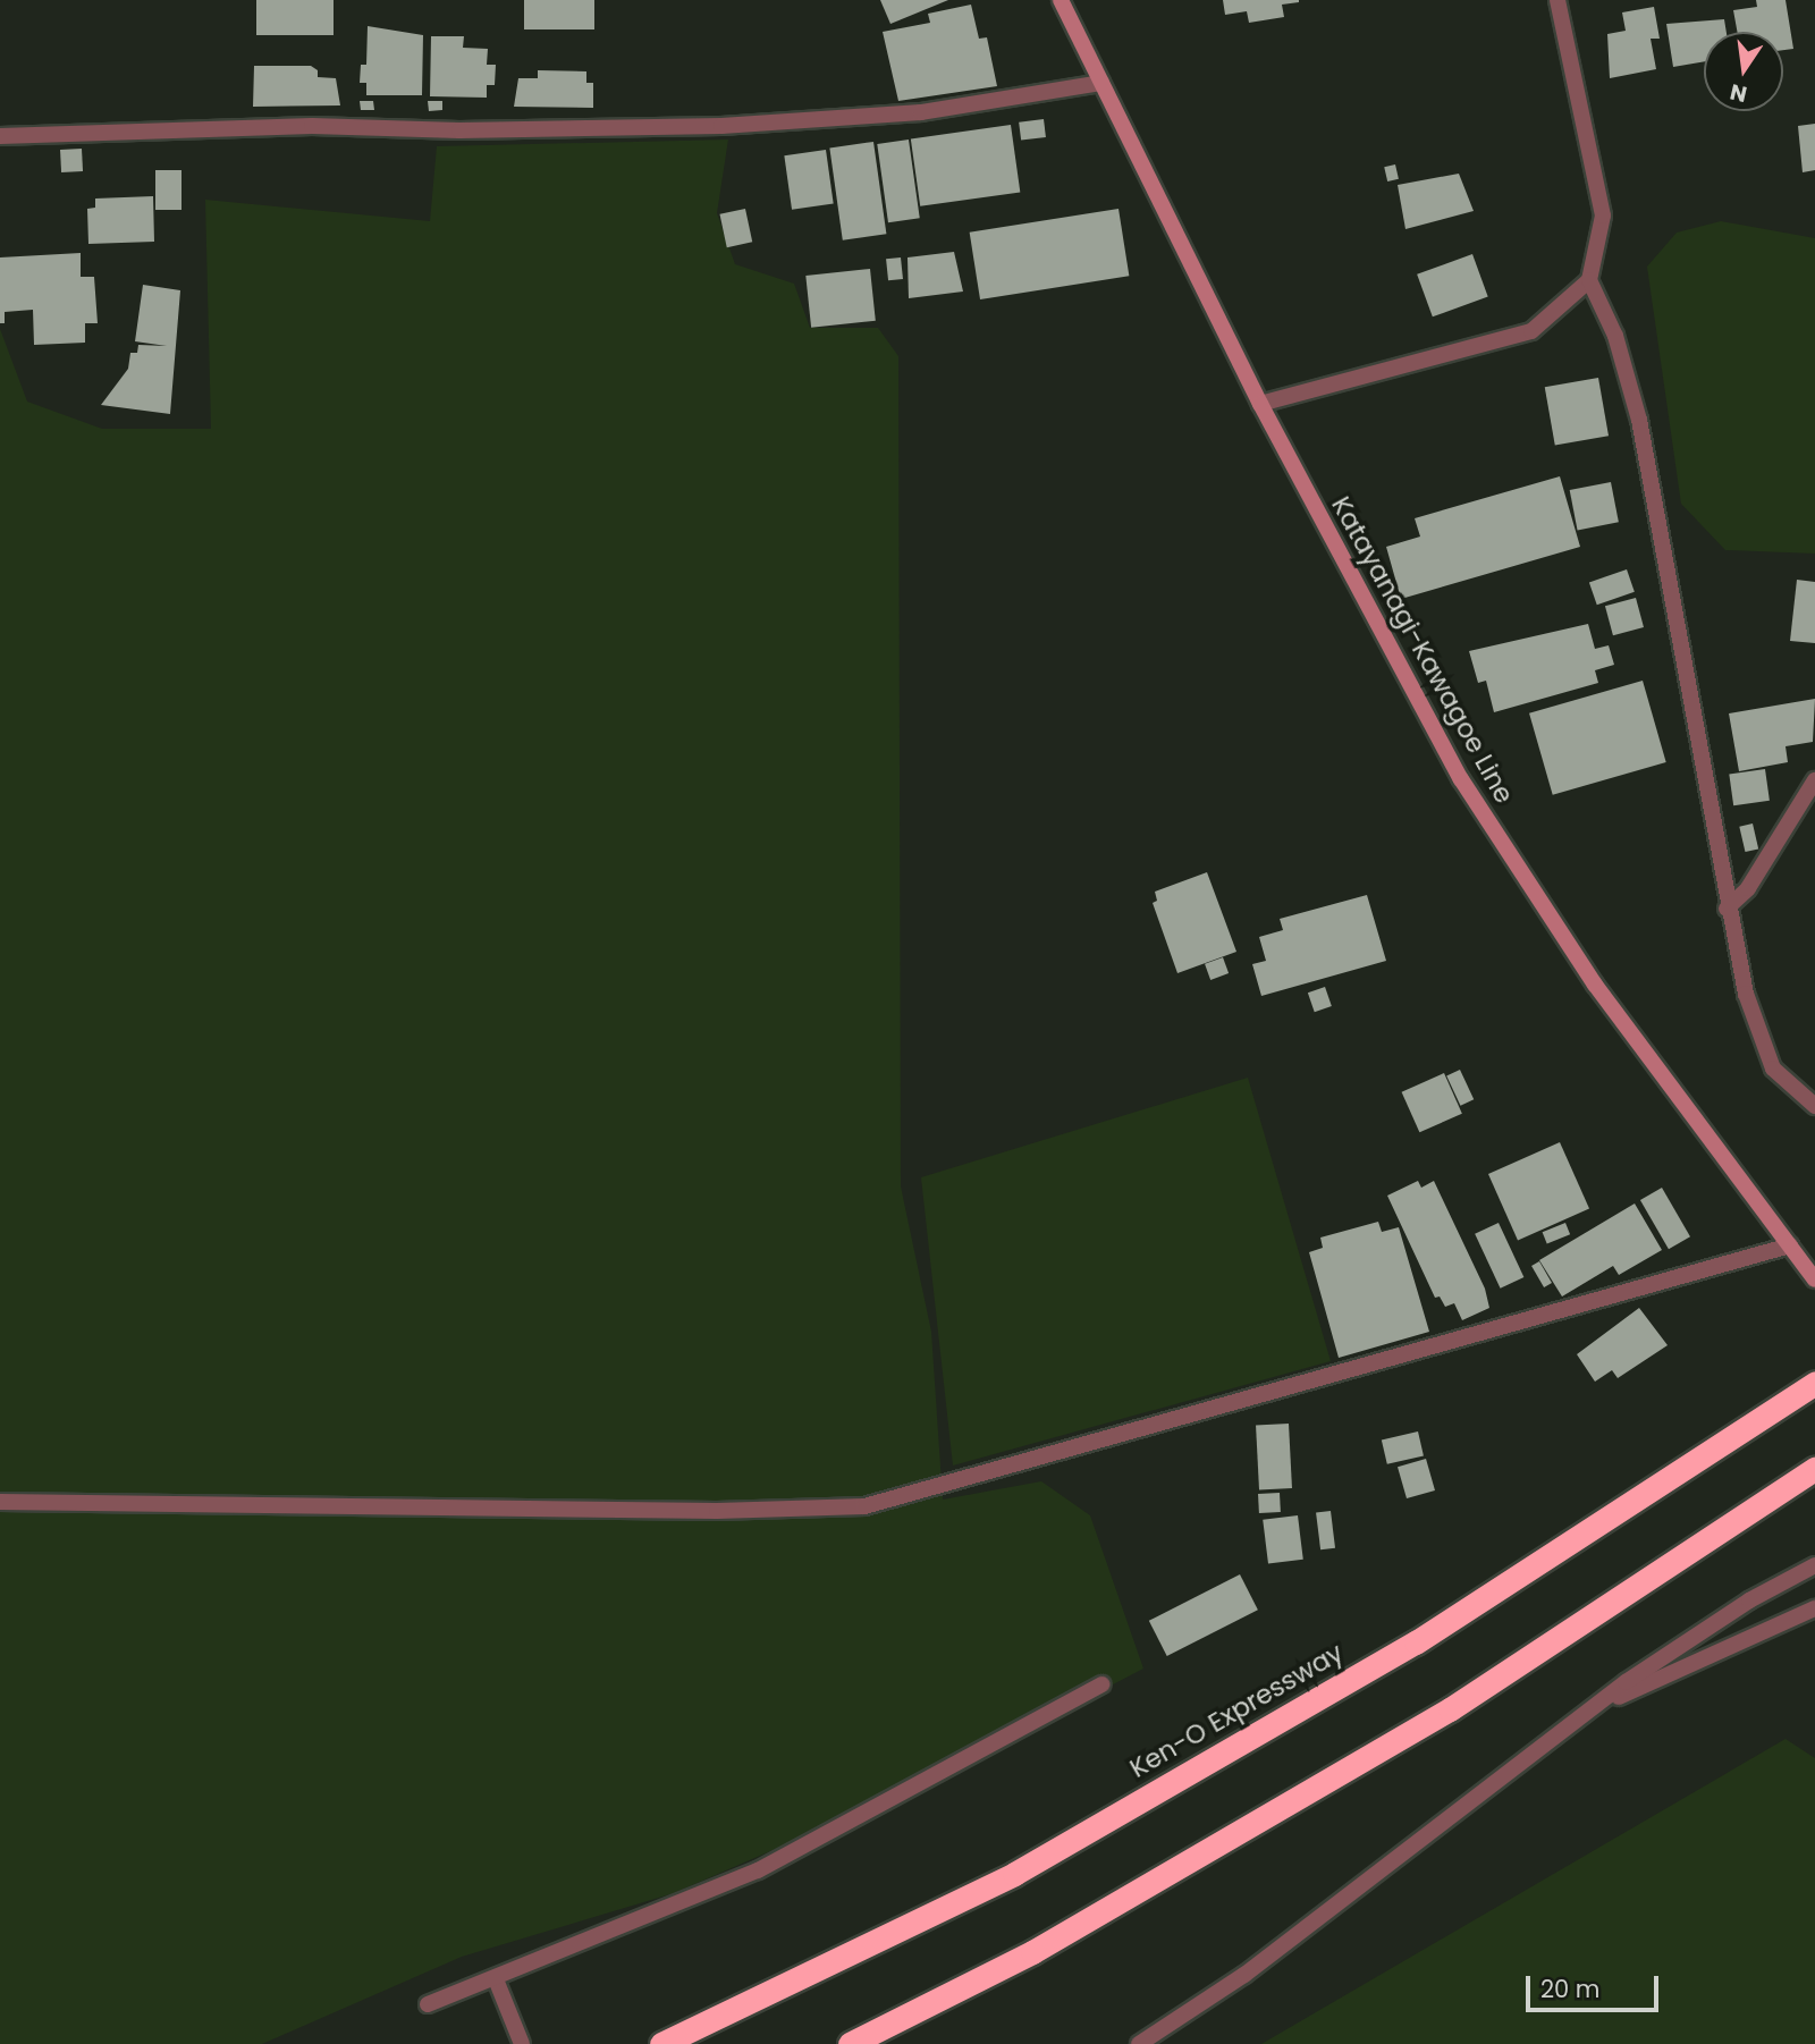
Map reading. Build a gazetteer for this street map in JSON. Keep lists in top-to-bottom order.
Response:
{
  "streets": {
    "highway": ["Ken-O Expressway"],
    "main road": ["Katayanagi-Kawagoe Line"]
  },
  "scale_bar": "20 m",
  "north": "bottom"
}
